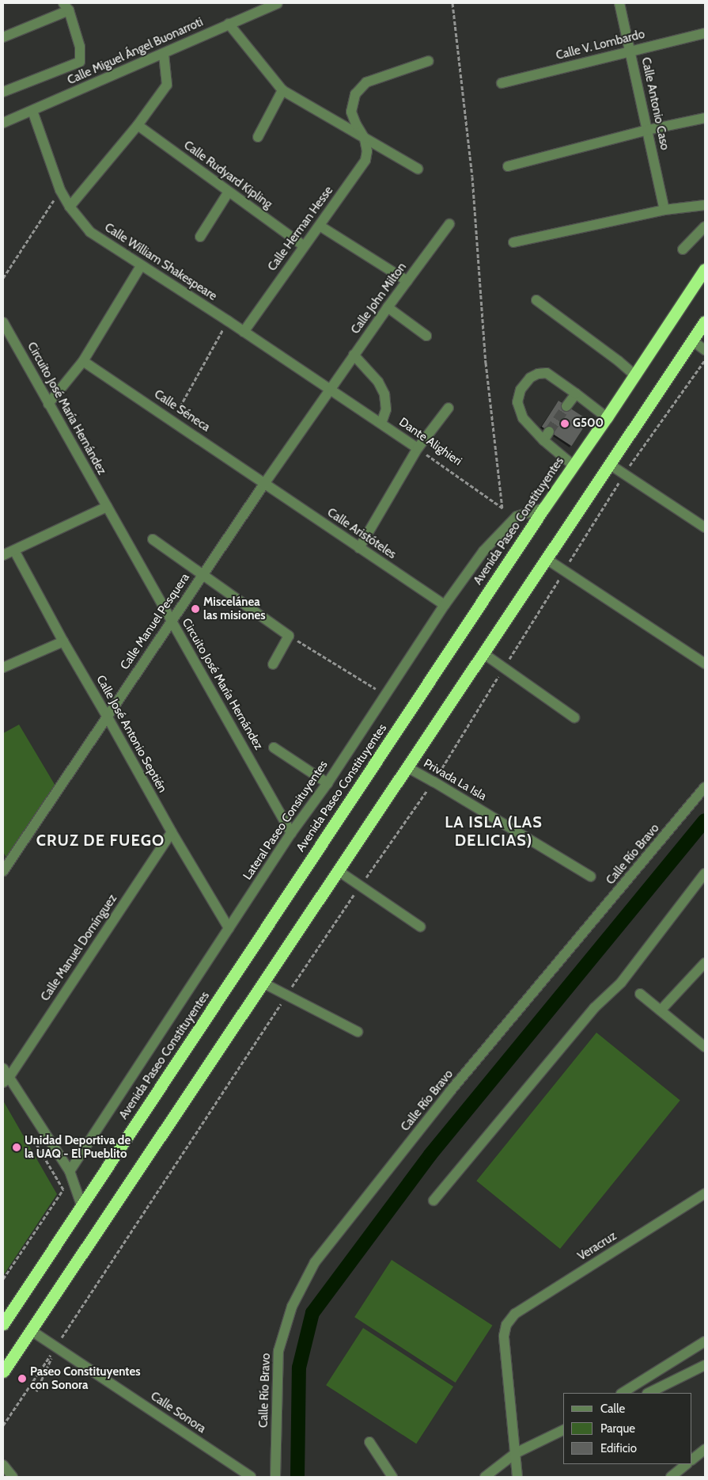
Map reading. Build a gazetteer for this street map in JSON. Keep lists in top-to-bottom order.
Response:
{
  "streets": {
    "highway": ["Avenida Paseo Constituyentes"],
    "street": [
      "Calle V. Lombardo",
      "Calle Miguel Ángel Buonarroti",
      "Calle Antonio Caso",
      "Calle Rudyard Kipling",
      "Calle Herman Hesse",
      "Calle William Shakespeare",
      "Calle John Milton",
      "Circuito José María Hernández",
      "Calle Séneca",
      "Dante Alighieri",
      "Calle Aristóteles",
      "Calle Manuel Pesquera",
      "Calle José Antonio Septién",
      "Privada La Isla",
      "Lateral Paseo Consituyentes",
      "Calle Río Bravo",
      "Calle Manuel Domínguez",
      "Veracruz",
      "Calle Sonora"
    ]
  },
  "crossings": [
    ["Calle V. Lombardo", "Calle Antonio Caso"],
    ["Calle Miguel Ángel Buonarroti", "Calle William Shakespeare"],
    ["Calle Rudyard Kipling", "Calle Herman Hesse"],
    ["Calle Herman Hesse", "Calle William Shakespeare"],
    ["Calle William Shakespeare", "Calle John Milton"],
    ["Calle William Shakespeare", "Dante Alighieri"],
    ["Calle William Shakespeare", "Calle Manuel Pesquera"],
    ["Calle John Milton", "Dante Alighieri"],
    ["Calle John Milton", "Calle Manuel Pesquera"],
    ["Circuito José María Hernández", "Calle Manuel Pesquera"],
    ["Circuito José María Hernández", "Lateral Paseo Consituyentes"],
    ["Calle Séneca", "Calle Aristóteles"],
    ["Calle Séneca", "Calle Manuel Pesquera"],
    ["Dante Alighieri", "Calle Manuel Pesquera"],
    ["Dante Alighieri", "Lateral Paseo Consituyentes"],
    ["Avenida Paseo Constituyentes", "Lateral Paseo Consituyentes"],
    ["Calle Aristóteles", "Calle Manuel Pesquera"],
    ["Calle Aristóteles", "Lateral Paseo Consituyentes"],
    ["Calle Manuel Pesquera", "Calle José Antonio Septién"],
    ["Calle José Antonio Septién", "Lateral Paseo Consituyentes"],
    ["Calle José Antonio Septién", "Calle Manuel Domínguez"]
  ],
  "districts": ["LA ISLA (LAS DELICIAS)", "CRUZ DE FUEGO"],
  "places": [
    "G500",
    "Miscelánea las misiones",
    "Unidad Deportiva de la UAQ - El Pueblito",
    "Paseo Constituyentes con Sonora"
  ],
  "legend": ["Calle", "Parque", "Edificio"]
}
